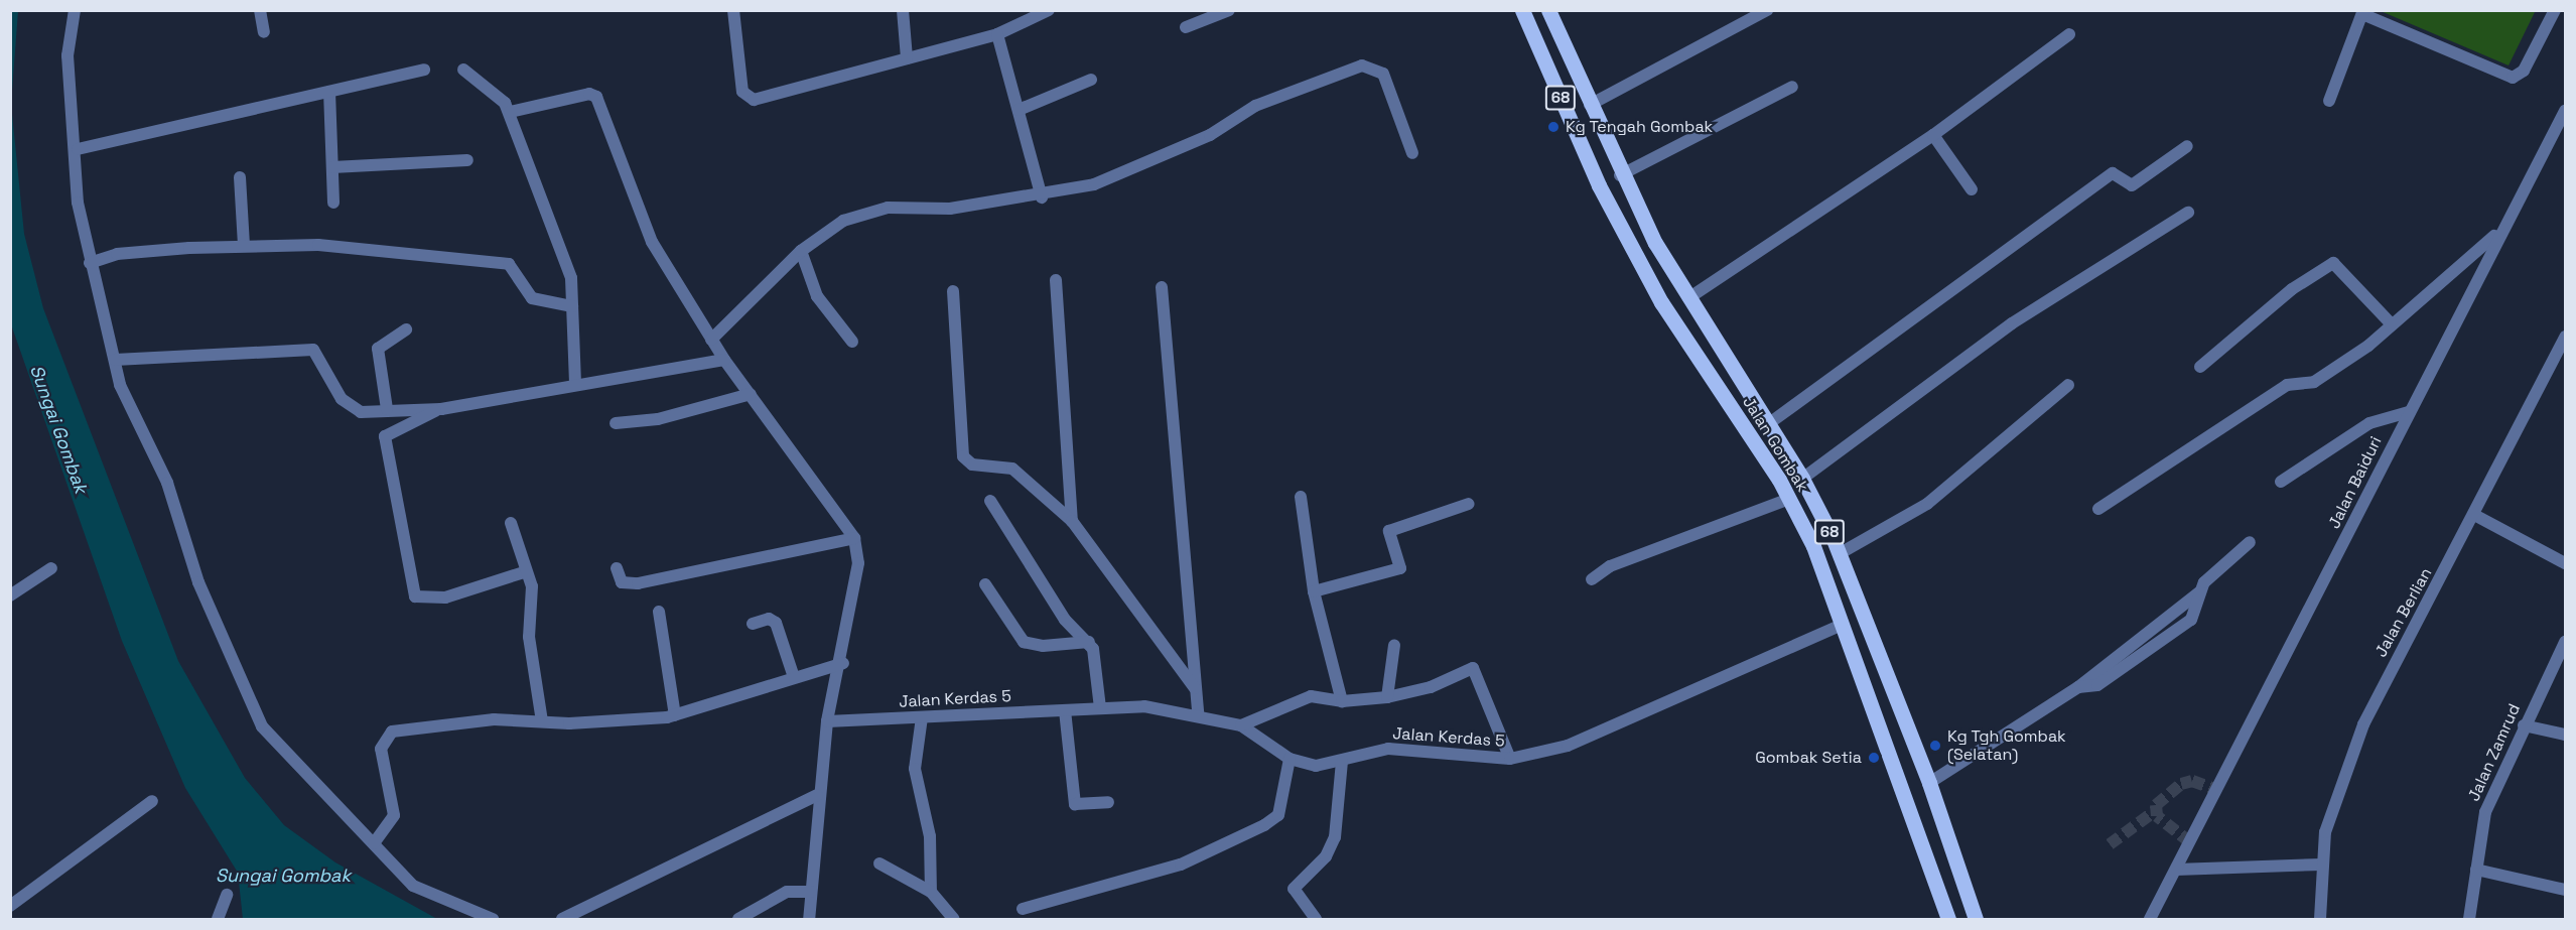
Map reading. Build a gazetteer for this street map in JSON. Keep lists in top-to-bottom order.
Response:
{
  "streets": {
    "main road": ["68", "Jalan Gombak"],
    "street": [
      "Jalan Baiduri",
      "Jalan Berlian",
      "Jalan Kerdas 5",
      "Jalan Zamrud"
    ]
  },
  "crossings": [
    ["Jalan Gombak", "Jalan Kerdas 5"]
  ],
  "water": ["Sungai Gombak"],
  "places": ["Kg Tengah Gombak", "Kg Tgh Gombak (Selatan)", "Gombak Setia"]
}
